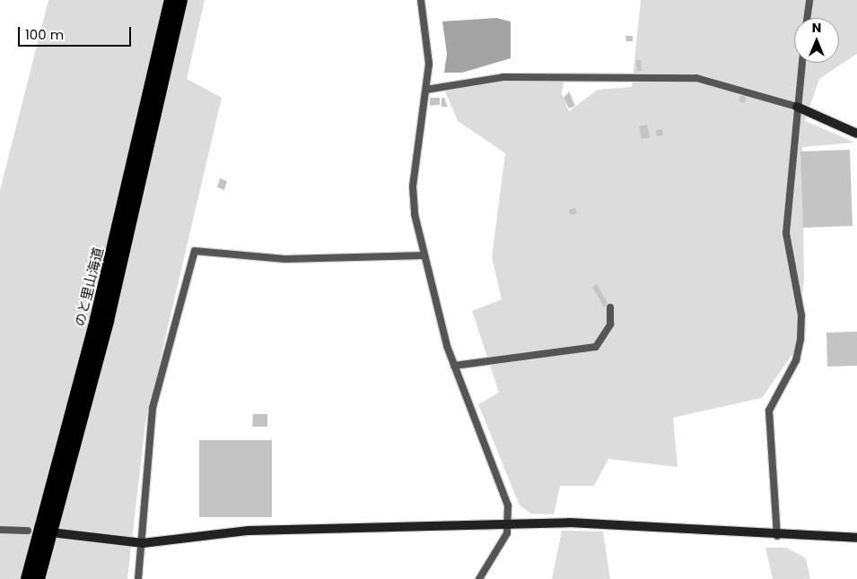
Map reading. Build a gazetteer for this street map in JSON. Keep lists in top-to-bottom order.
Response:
{
  "streets": {
    "highway": ["のと里山海道"]
  },
  "scale_bar": "100 m",
  "north": "top"
}
